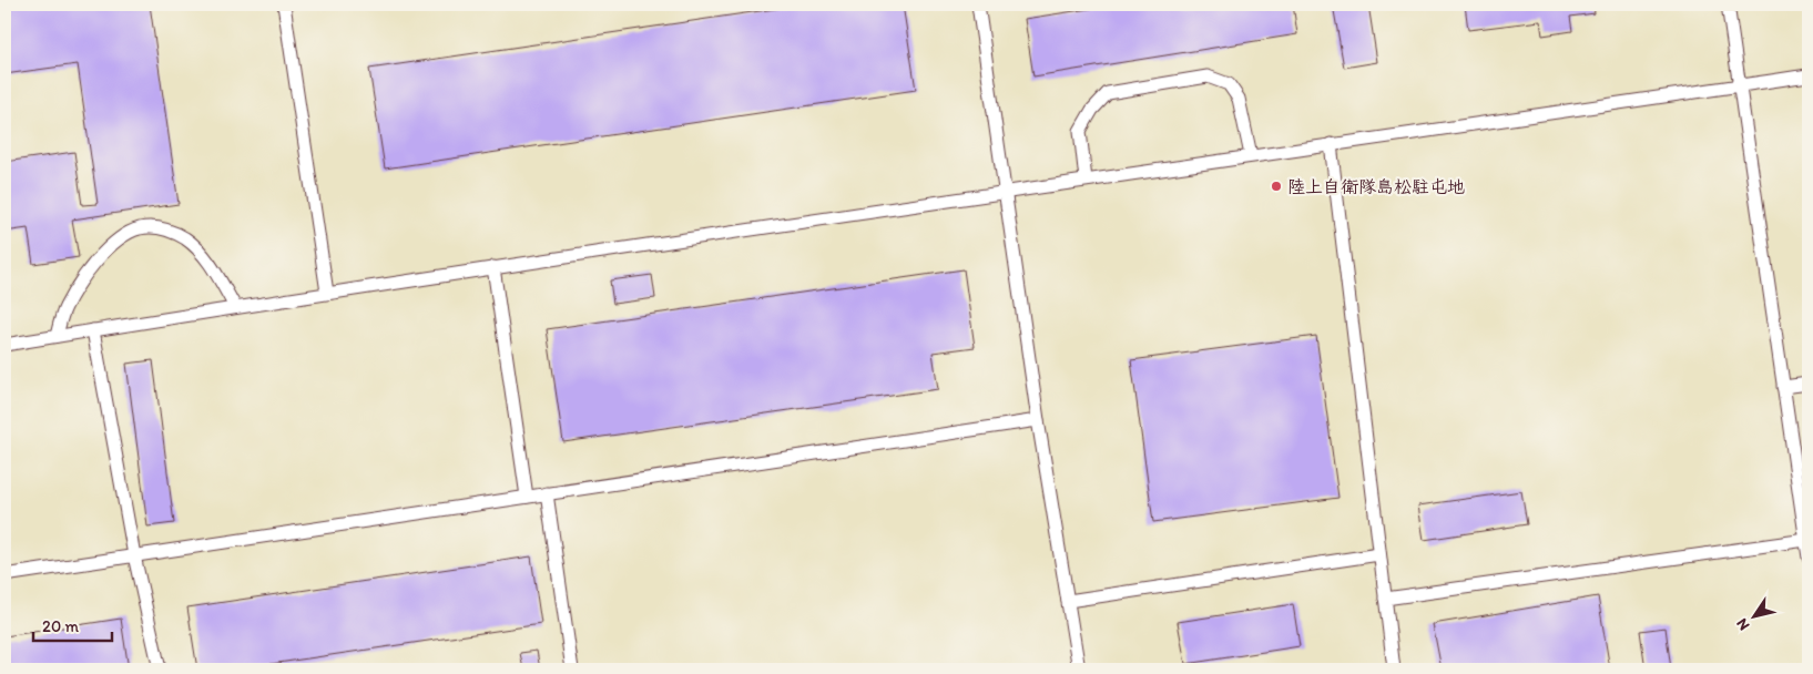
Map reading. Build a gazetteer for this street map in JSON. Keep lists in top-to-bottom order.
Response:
{
  "places": ["陸上自衛隊島松駐屯地"],
  "scale_bar": "20 m",
  "north": "bottom left"
}
